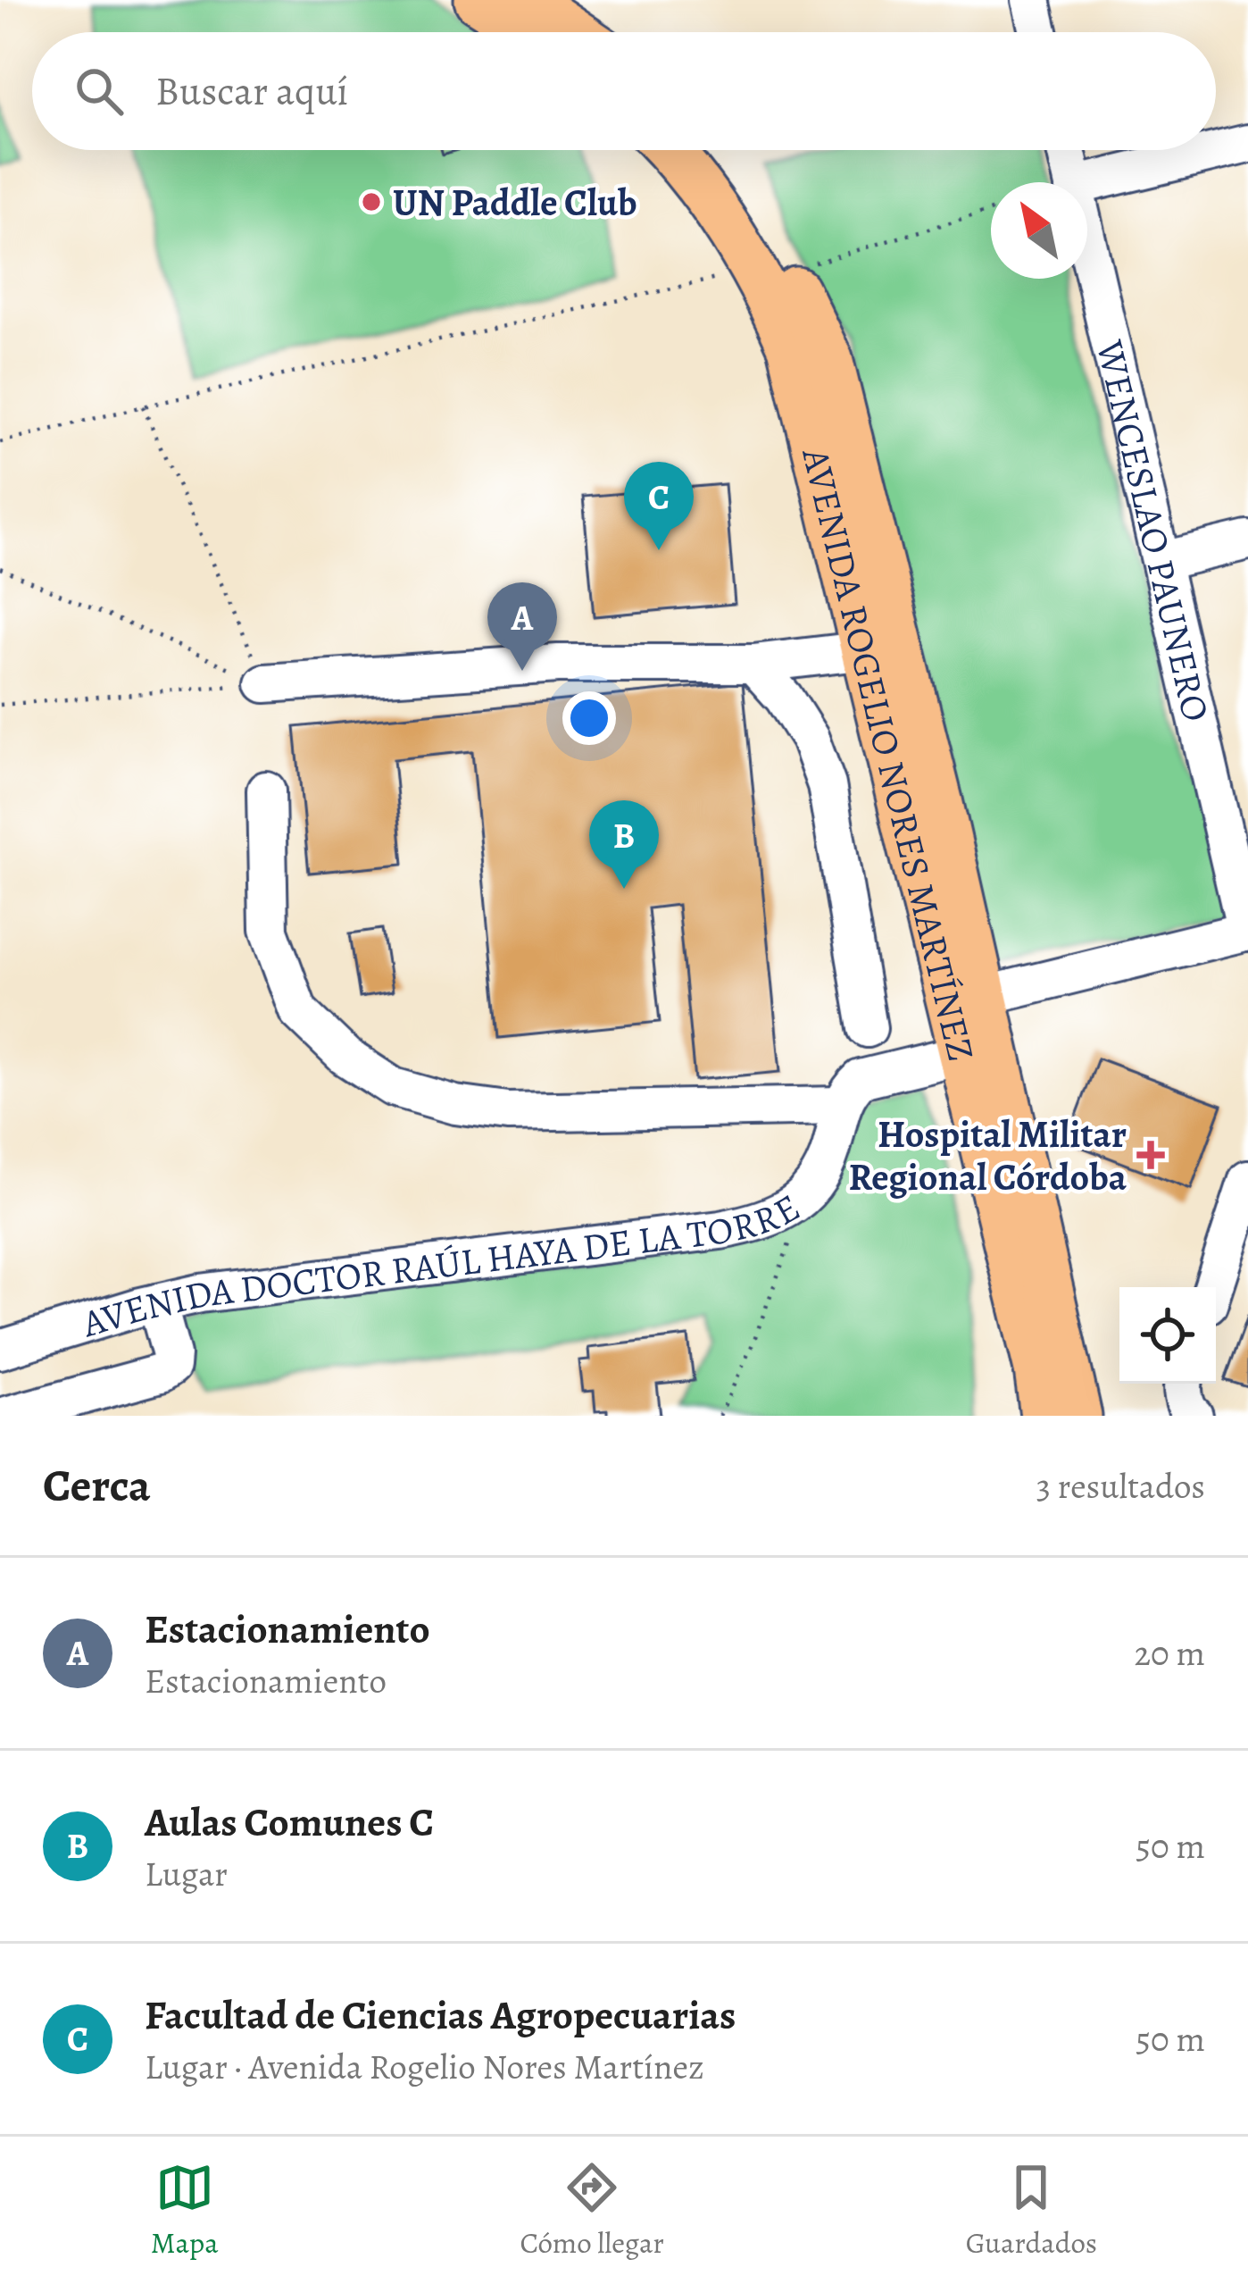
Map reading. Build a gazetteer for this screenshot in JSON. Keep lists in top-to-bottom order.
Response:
{
  "streets": {
    "main road": ["AVENIDA ROGELIO NORES MARTÍNEZ"],
    "street": ["WENCESLAO PAUNERO", "AVENIDA DOCTOR RAÚL HAYA DE LA TORRE"]
  },
  "places": {
    "other": ["UN Paddle Club"],
    "health": ["Hospital Militar Regional Córdoba"]
  },
  "north": "top left",
  "page": {
    "search": "Buscar aquí",
    "pins": ["C", "A", "B"],
    "heading": ["Cerca", "3 resultados"],
    "list": [
      {
        "mark": "A",
        "name": "Estacionamiento",
        "note": "Estacionamiento",
        "value": "20 m"
      },
      {
        "mark": "B",
        "name": "Aulas Comunes C",
        "note": "Lugar",
        "value": "50 m"
      },
      {
        "mark": "C",
        "name": "Facultad de Ciencias Agropecuarias",
        "note": "Lugar · Avenida Rogelio Nores Martínez",
        "value": "50 m"
      }
    ],
    "nav": ["Mapa", "Cómo llegar", "Guardados"]
  }
}
